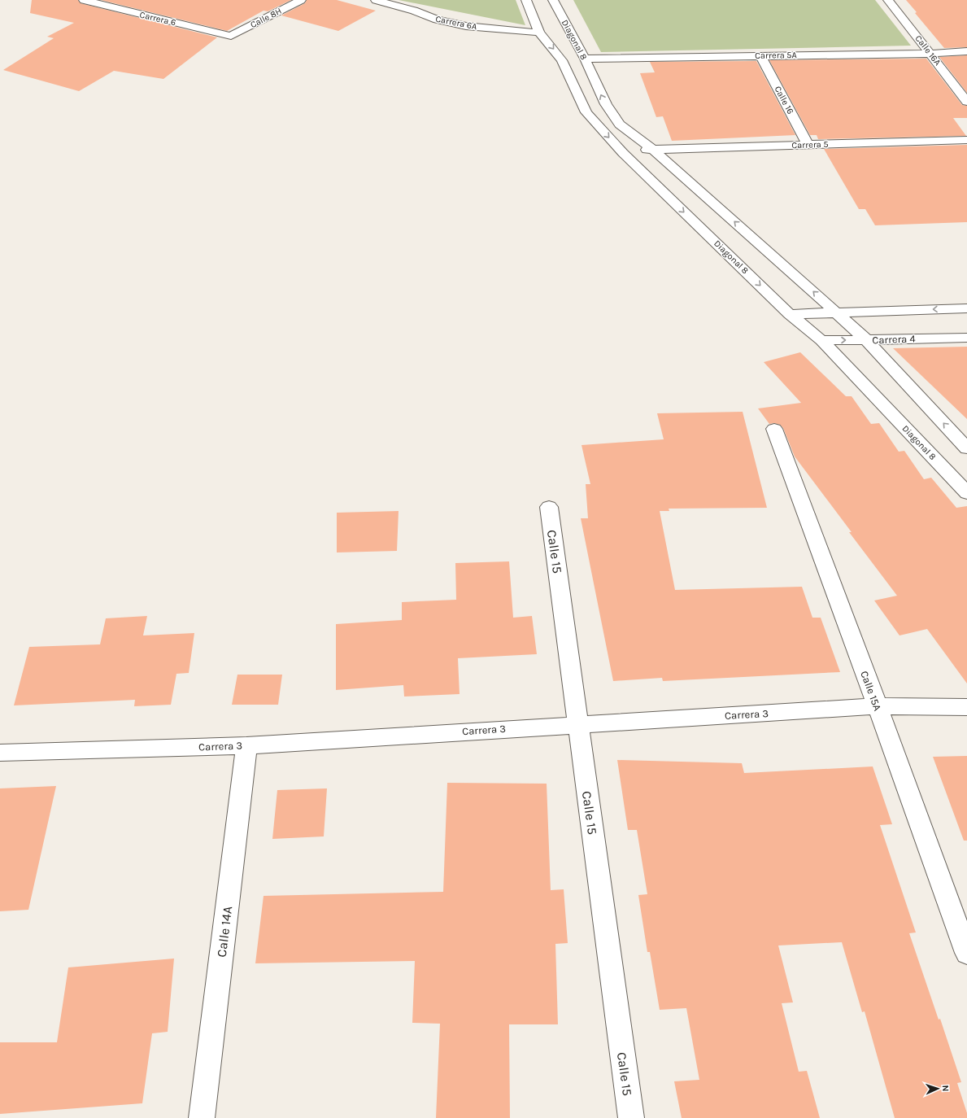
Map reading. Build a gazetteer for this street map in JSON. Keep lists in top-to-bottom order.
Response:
{
  "streets": {
    "street": [
      "Calle 8H",
      "Carrera 6",
      "Carrera 6A",
      "Diagonal 8",
      "Calle 16A",
      "Carrera 5A",
      "Calle 16",
      "Carrera 5",
      "Carrera 4",
      "Calle 15",
      "Calle 15A",
      "Carrera 3",
      "Calle 14A"
    ]
  },
  "crossings": [
    ["Calle 8H", "Carrera 6"],
    ["Carrera 6A", "Diagonal 8"],
    ["Diagonal 8", "Carrera 5A"],
    ["Diagonal 8", "Carrera 5"],
    ["Diagonal 8", "Carrera 4"],
    ["Calle 16A", "Carrera 5A"],
    ["Carrera 5A", "Calle 16"],
    ["Calle 16", "Carrera 5"],
    ["Calle 15", "Carrera 3"],
    ["Calle 15A", "Carrera 3"],
    ["Carrera 3", "Calle 14A"]
  ],
  "north": "right"
}
